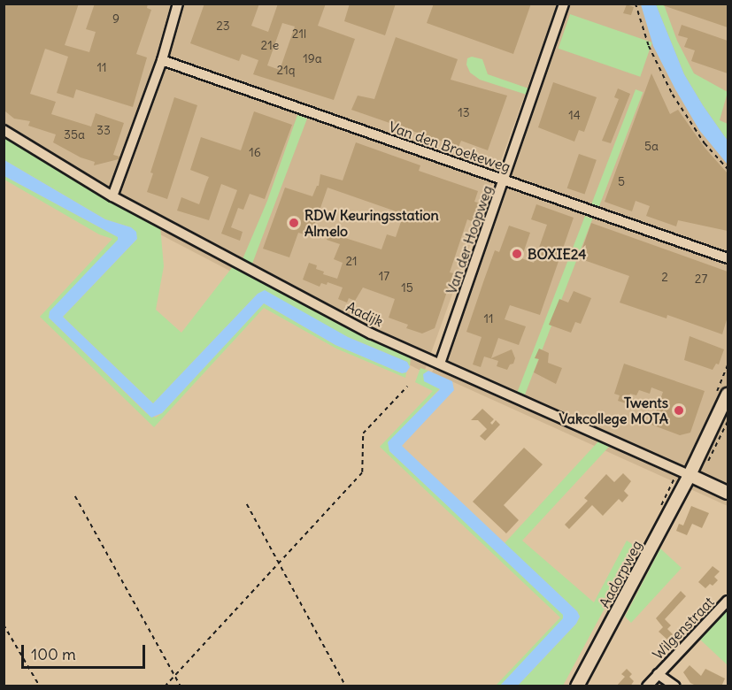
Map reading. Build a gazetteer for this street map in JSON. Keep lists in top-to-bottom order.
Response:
{
  "streets": {
    "main road": ["Aadijk", "Aadorpweg"],
    "street": ["Van den Broekeweg", "Van der Hoopweg", "Wilgenstraat"]
  },
  "crossings": [
    ["Van den Broekeweg", "Van der Hoopweg"],
    ["Van der Hoopweg", "Aadijk"],
    ["Aadijk", "Aadorpweg"]
  ],
  "places": ["RDW Keuringsstation Almelo", "BOXIE24", "Twents Vakcollege MOTA"],
  "house_numbers": [
    "9",
    "23",
    "21l",
    "21e",
    "19a",
    "11",
    "21q",
    "13",
    "14",
    "33",
    "35a",
    "5a",
    "16",
    "5",
    "21",
    "17",
    "2",
    "27",
    "15",
    "11"
  ],
  "scale_bar": "100 m"
}
